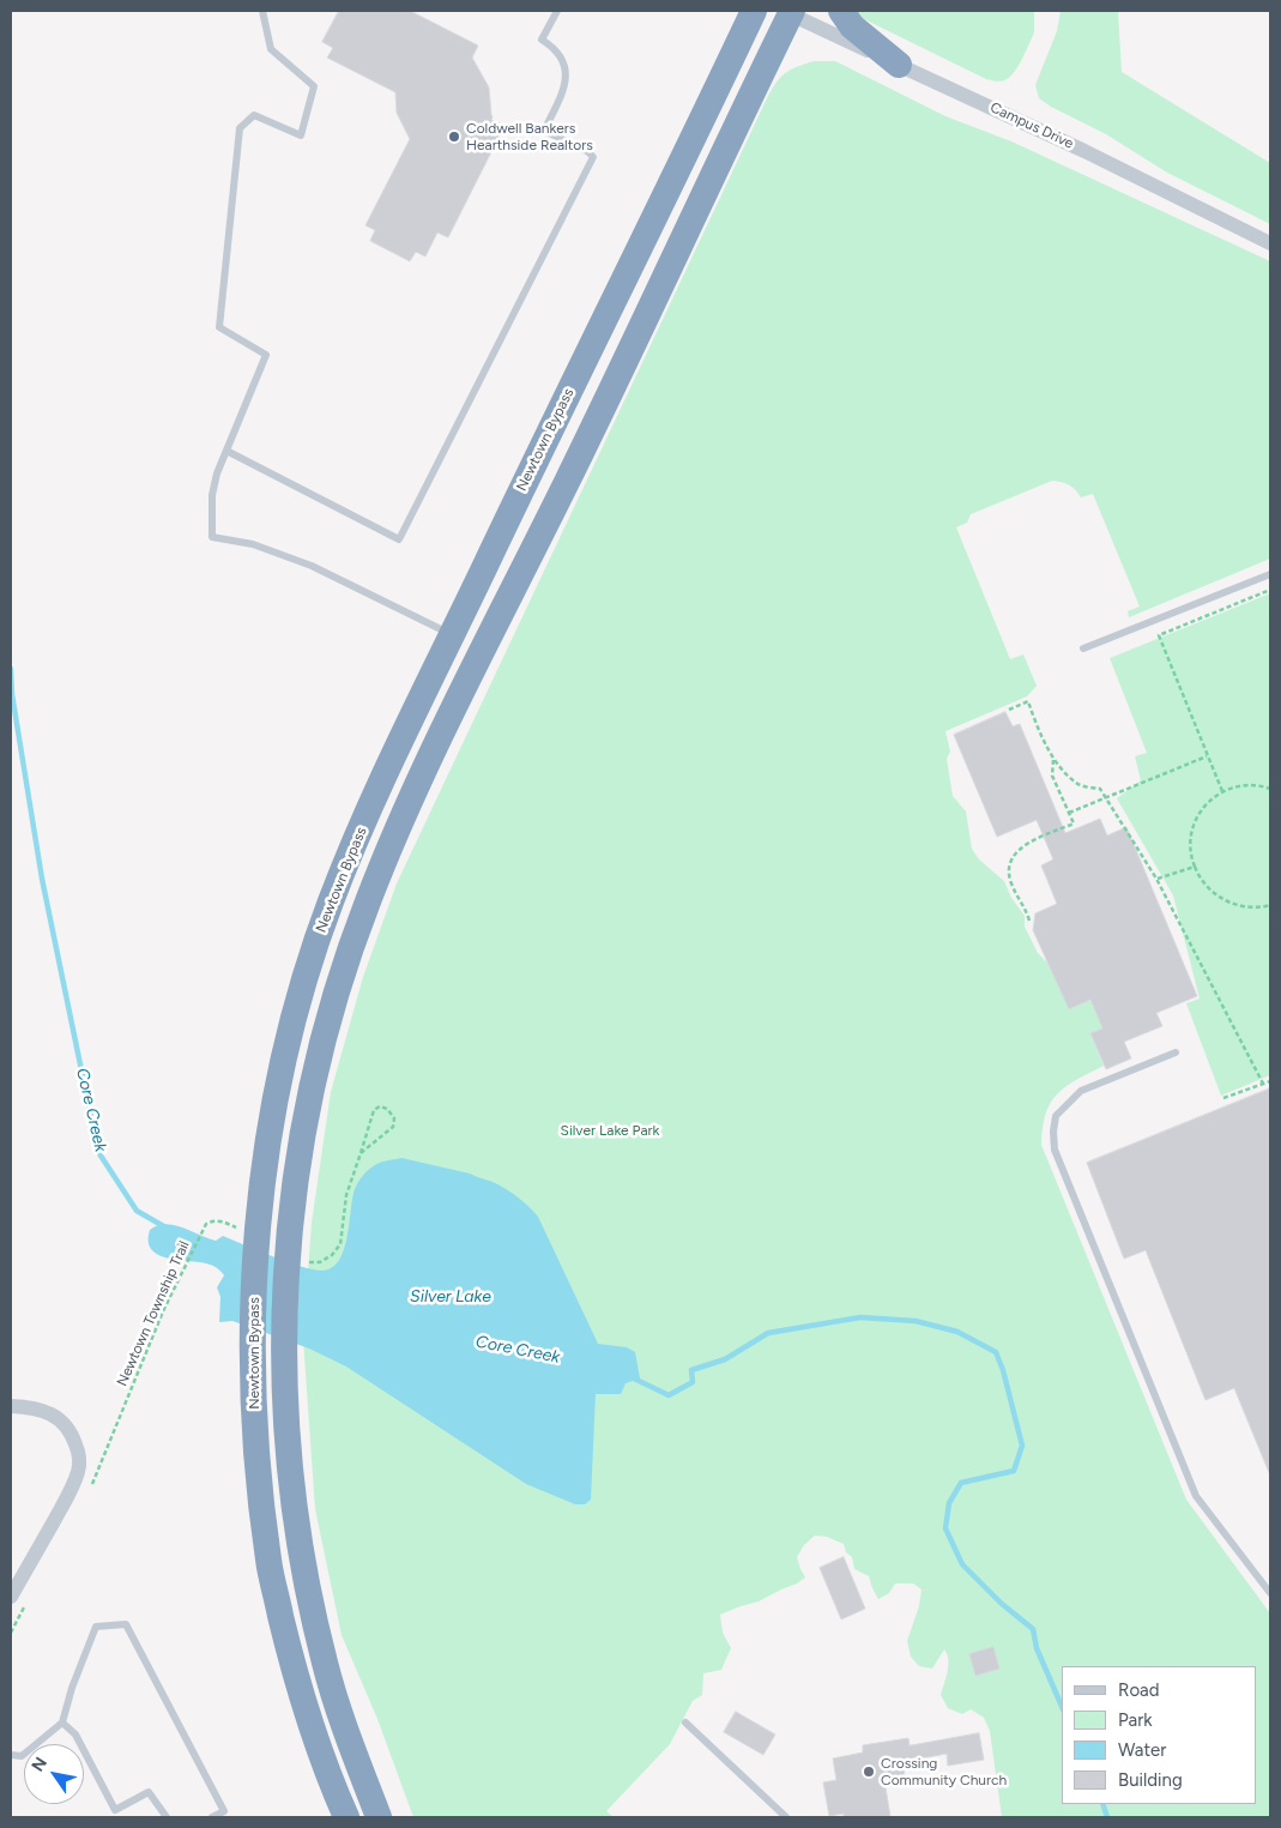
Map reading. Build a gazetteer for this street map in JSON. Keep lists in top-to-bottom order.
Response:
{
  "streets": {
    "highway": ["Newtown Bypass"],
    "street": ["Campus Drive"],
    "path": ["Newtown Township Trail"]
  },
  "crossings": [
    ["Campus Drive", "Newtown Bypass"]
  ],
  "water": ["Core Creek", "Silver Lake"],
  "parks": ["Silver Lake Park"],
  "places": ["Coldwell Bankers Hearthside Realtors", "Crossing Community Church"],
  "legend": [
    "Road",
    "Park",
    "Water",
    "Building"
  ],
  "north": "top left"
}
